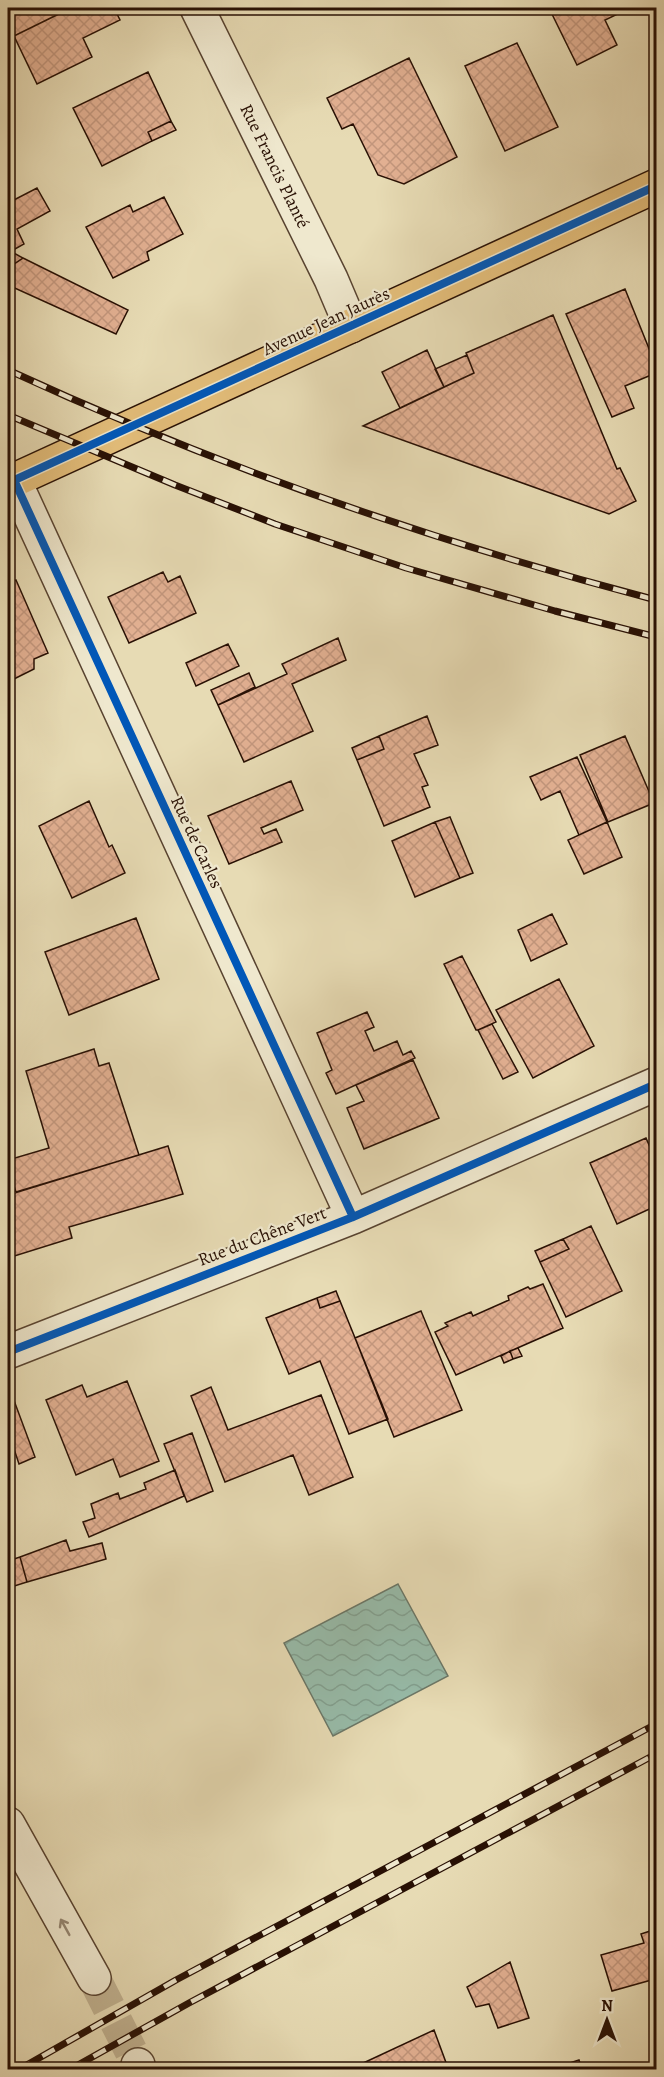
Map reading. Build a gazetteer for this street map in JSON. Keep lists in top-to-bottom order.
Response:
{
  "streets": {
    "main road": ["Avenue Jean Jaurès"],
    "street": ["Rue Francis Planté", "Rue de Carles", "Rue du Chêne Vert"]
  },
  "crossings": [
    ["Rue Francis Planté", "Avenue Jean Jaurès"],
    ["Avenue Jean Jaurès", "Rue de Carles"],
    ["Rue de Carles", "Rue du Chêne Vert"]
  ],
  "north": "top"
}
